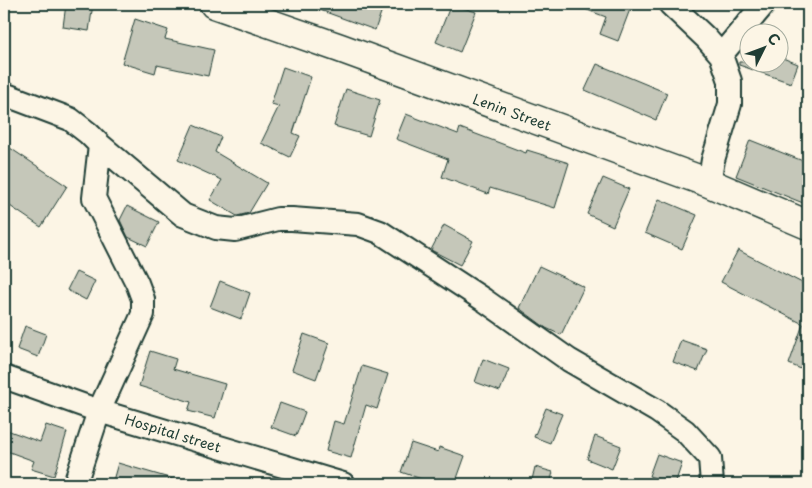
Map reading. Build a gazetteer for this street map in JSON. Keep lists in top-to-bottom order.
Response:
{
  "streets": {
    "street": ["Lenin Street", "Hospital street"]
  },
  "north": "top right"
}
